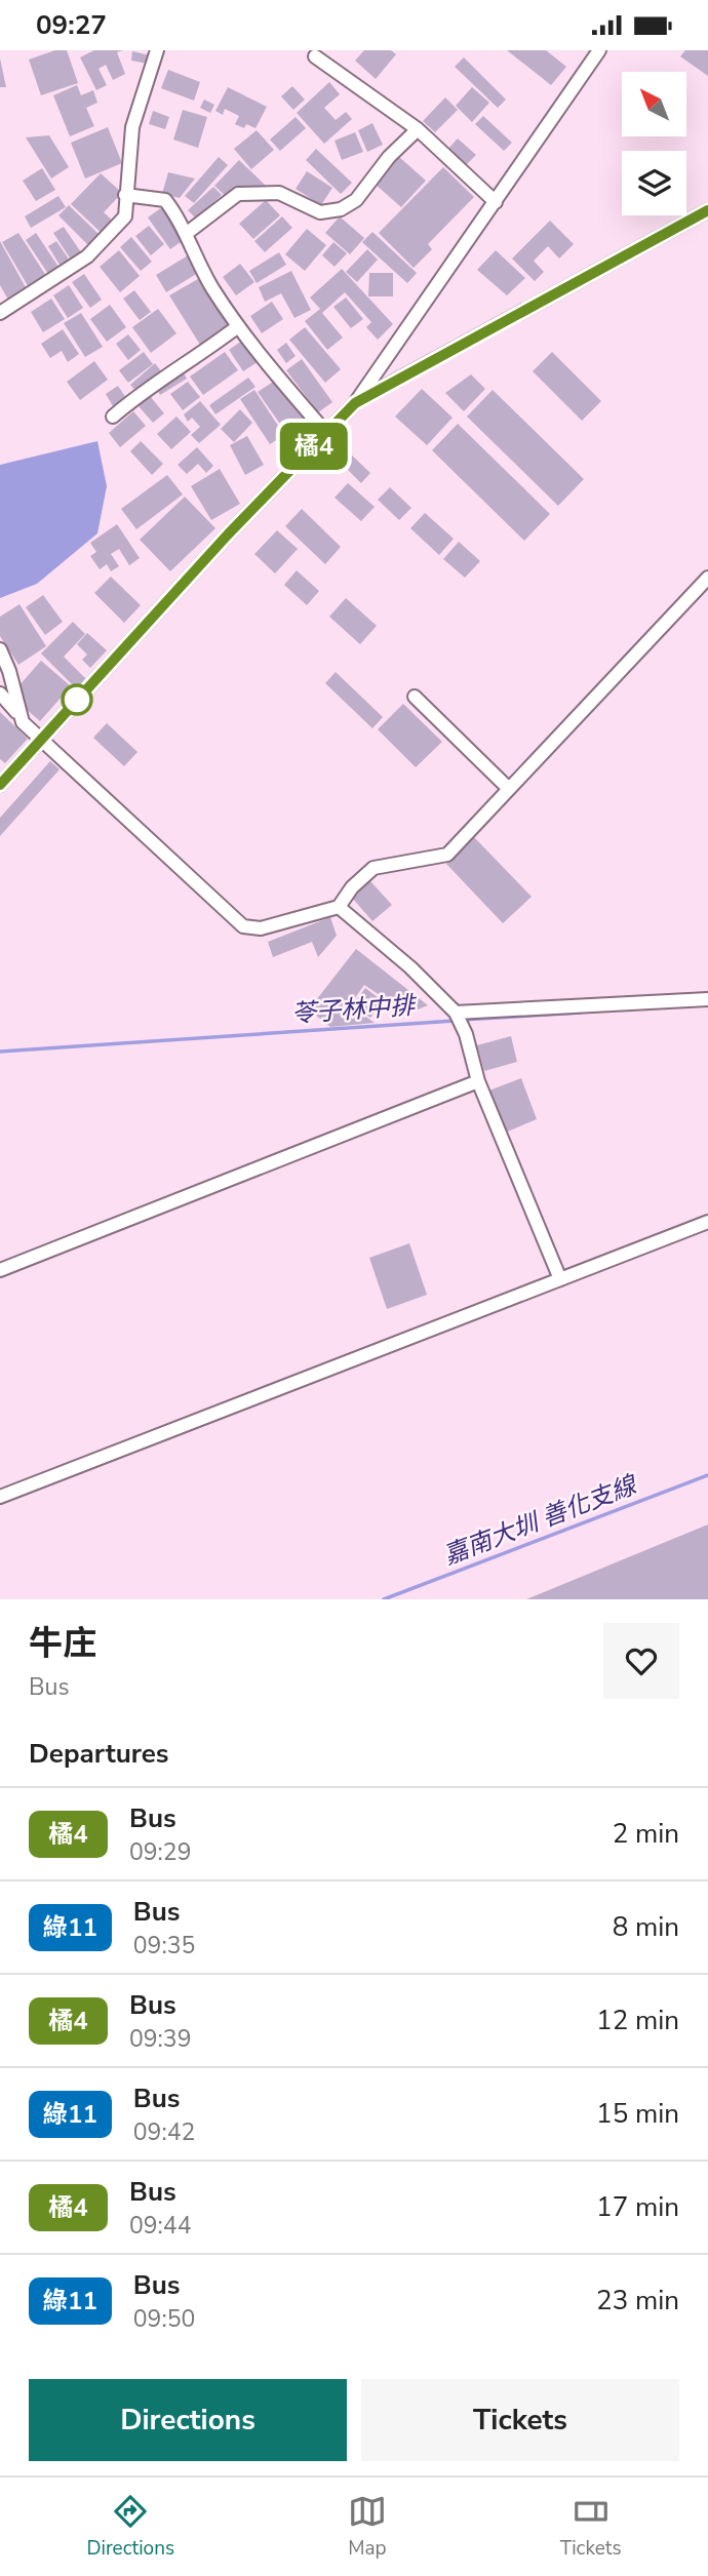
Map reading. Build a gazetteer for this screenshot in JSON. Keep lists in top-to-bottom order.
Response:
{
  "water": ["苓子林中排", "嘉南大圳 善化支線"],
  "lines": ["bus line 橘4"],
  "north": "top left",
  "page": {
    "status": "09:27",
    "on_map": "橘4",
    "heading": [
      ["牛庄", "Bus"],
      "Departures"
    ],
    "list": [
      {
        "mark": "橘4",
        "name": "Bus",
        "note": "09:29",
        "value": "2 min"
      },
      {
        "mark": "綠11",
        "name": "Bus",
        "note": "09:35",
        "value": "8 min"
      },
      {
        "mark": "橘4",
        "name": "Bus",
        "note": "09:39",
        "value": "12 min"
      },
      {
        "mark": "綠11",
        "name": "Bus",
        "note": "09:42",
        "value": "15 min"
      },
      {
        "mark": "橘4",
        "name": "Bus",
        "note": "09:44",
        "value": "17 min"
      },
      {
        "mark": "綠11",
        "name": "Bus",
        "note": "09:50",
        "value": "23 min"
      }
    ],
    "buttons": ["Directions", "Tickets"],
    "tabs": ["Directions", "Map", "Tickets"]
  }
}
